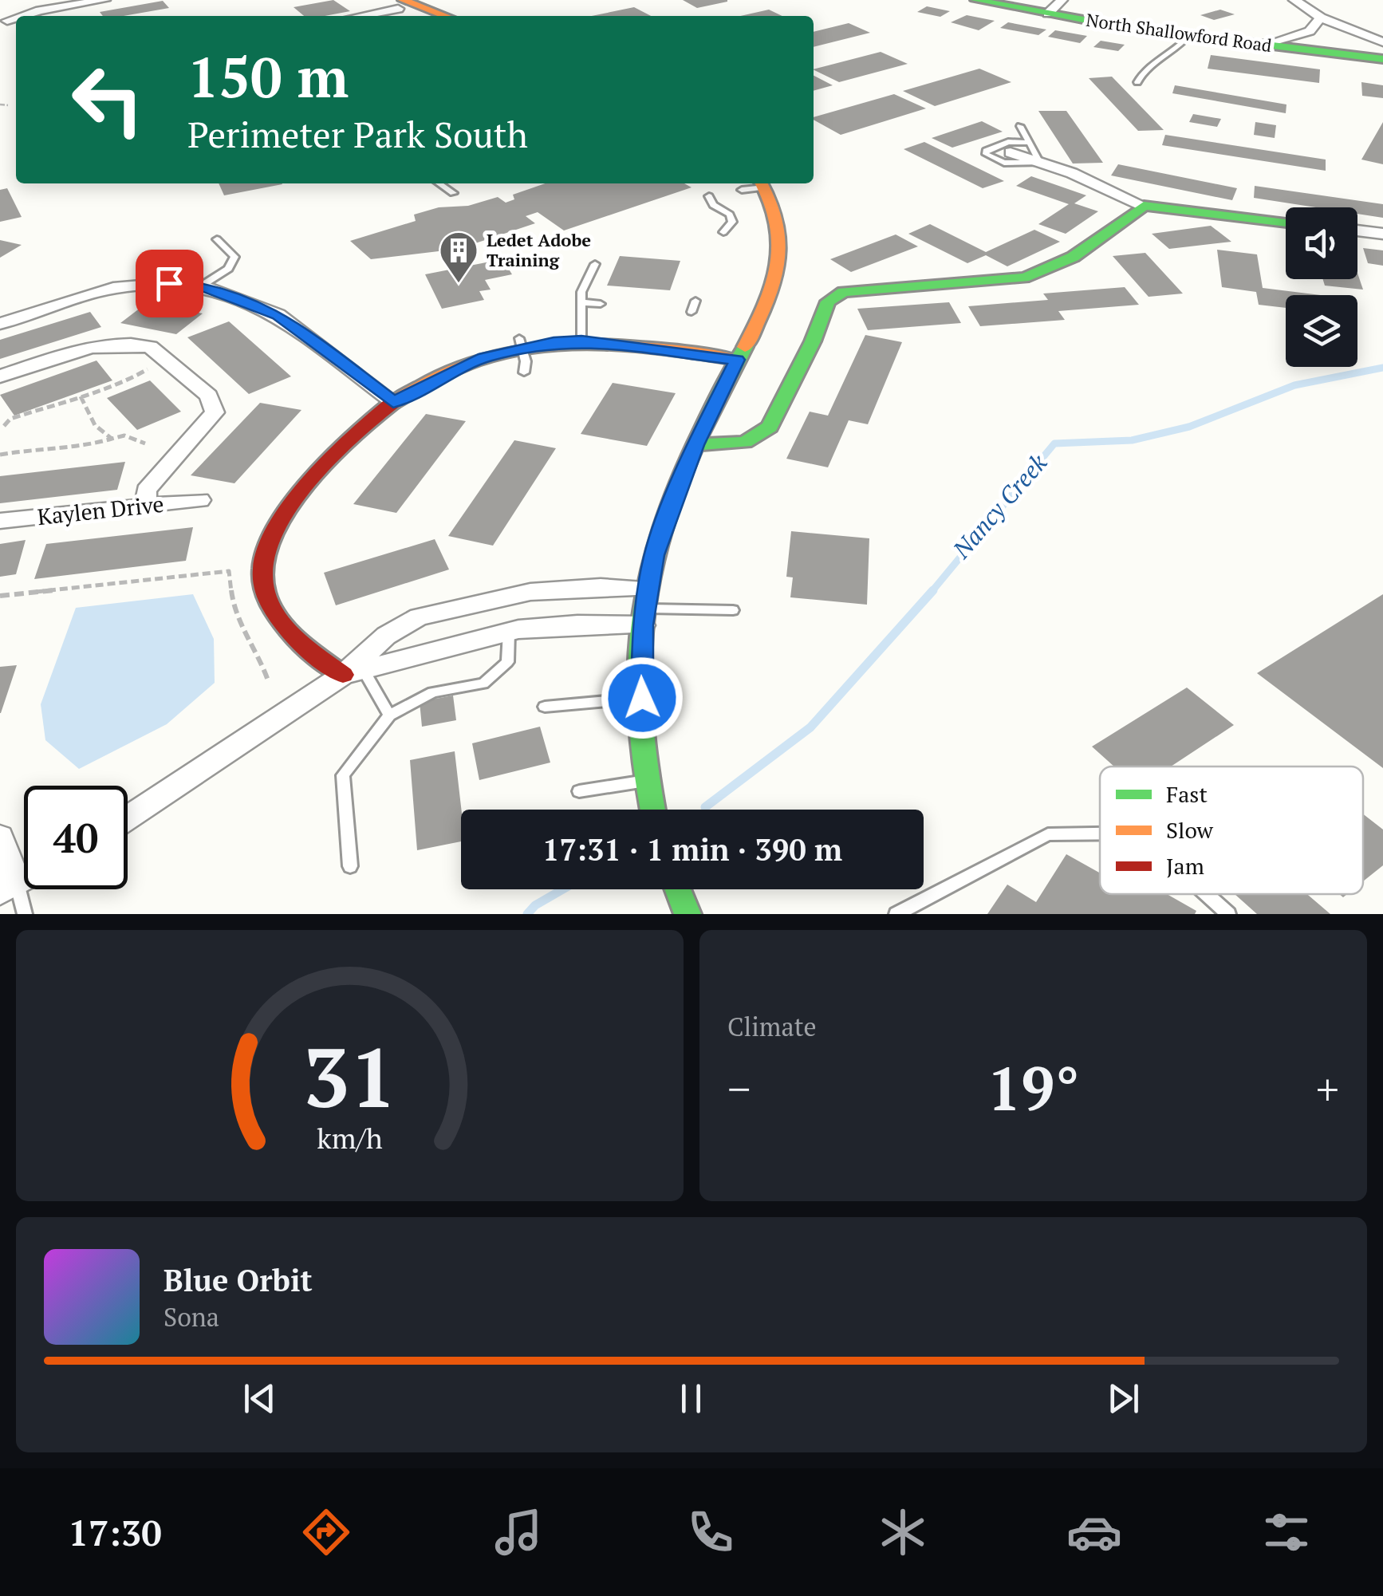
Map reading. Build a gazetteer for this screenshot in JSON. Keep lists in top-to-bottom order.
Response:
{
  "streets": {
    "street": ["North Shallowford Road", "Kaylen Drive"]
  },
  "water": ["Nancy Creek"],
  "places": {
    "building": ["Ledet Adobe Training"]
  },
  "legend": ["Fast", "Slow", "Jam"],
  "page": {
    "turn": ["150 m", "Perimeter Park South"],
    "limit": "40",
    "trip": "17:31 · 1 min · 390 m",
    "tile": "Climate",
    "heat": ["−", "19°", "+"],
    "song": ["Blue Orbit", "Sona"],
    "tabs": "17:30",
    "gauge": ["31", "km/h"]
  }
}
